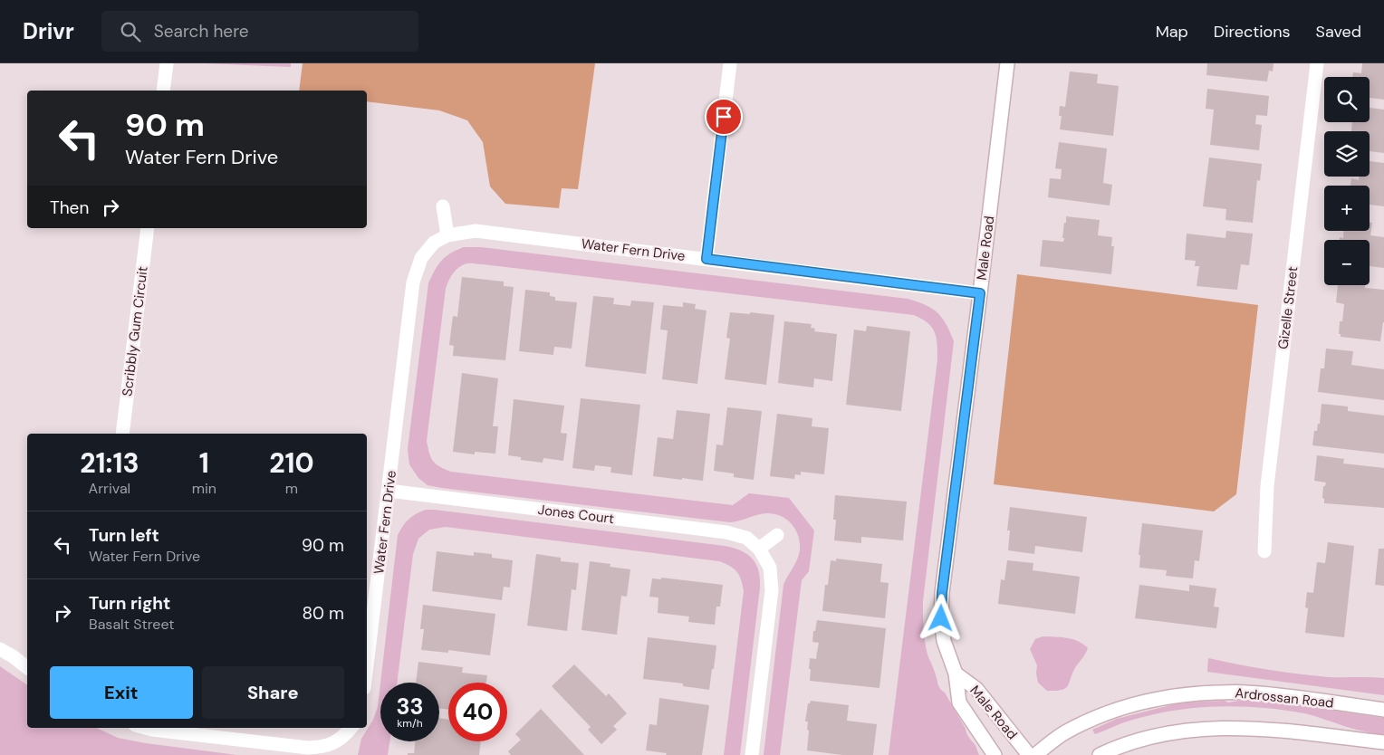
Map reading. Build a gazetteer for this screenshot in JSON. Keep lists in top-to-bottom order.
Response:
{
  "streets": {
    "street": [
      "Male Road",
      "Water Fern Drive",
      "Gizelle Street",
      "Scribbly Gum Circuit",
      "Jones Court",
      "Ardrossan Road"
    ]
  },
  "crossings": [
    ["Male Road", "Water Fern Drive"],
    ["Water Fern Drive", "Jones Court"]
  ],
  "page": {
    "header": "Drivr",
    "search": "Search here",
    "nav": ["Map", "Directions", "Saved"],
    "map_buttons": ["+", "−"],
    "turn": ["90 m", "Water Fern Drive"],
    "then": "Then",
    "eta": [
      "21:13",
      "Arrival",
      "1",
      "min",
      "210",
      "m"
    ],
    "list": [
      {
        "name": "Turn left",
        "note": "Water Fern Drive",
        "value": "90 m"
      },
      {
        "name": "Turn right",
        "note": "Basalt Street",
        "value": "80 m"
      }
    ],
    "buttons": ["Exit", "Share"],
    "speed": "33 km/h",
    "limit": "40"
  }
}
